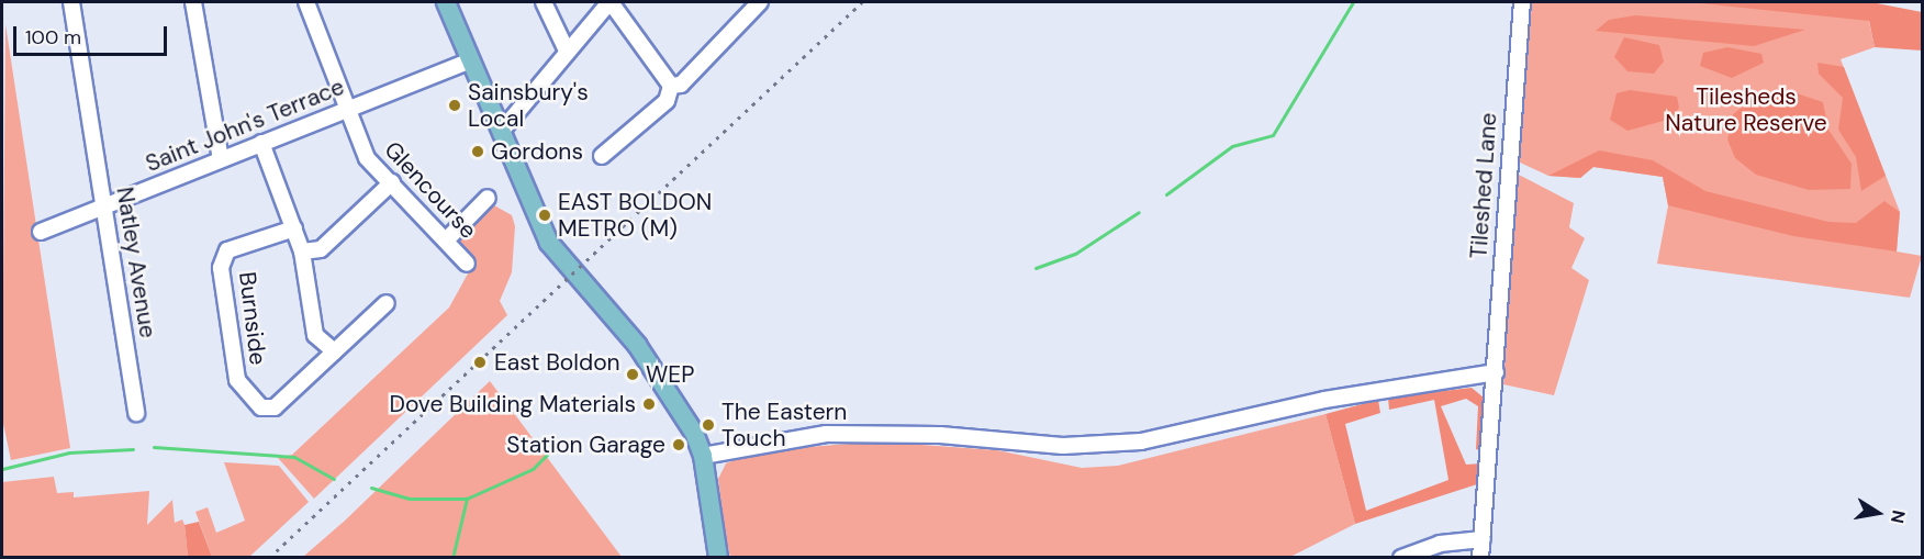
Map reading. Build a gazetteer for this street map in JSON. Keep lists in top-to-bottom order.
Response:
{
  "streets": {
    "street": [
      "Saint John's Terrace",
      "Tileshed Lane",
      "Glencourse",
      "Natley Avenue",
      "Burnside"
    ]
  },
  "crossings": [
    ["Saint John's Terrace", "Glencourse"],
    ["Saint John's Terrace", "Natley Avenue"]
  ],
  "parks": ["Tilesheds Nature Reserve"],
  "places": [
    "Sainsbury's Local",
    "Gordons",
    "EAST BOLDON METRO (M)",
    "East Boldon",
    "WEP",
    "Dove Building Materials",
    "The Eastern Touch",
    "Station Garage"
  ],
  "scale_bar": "100 m",
  "north": "right"
}
